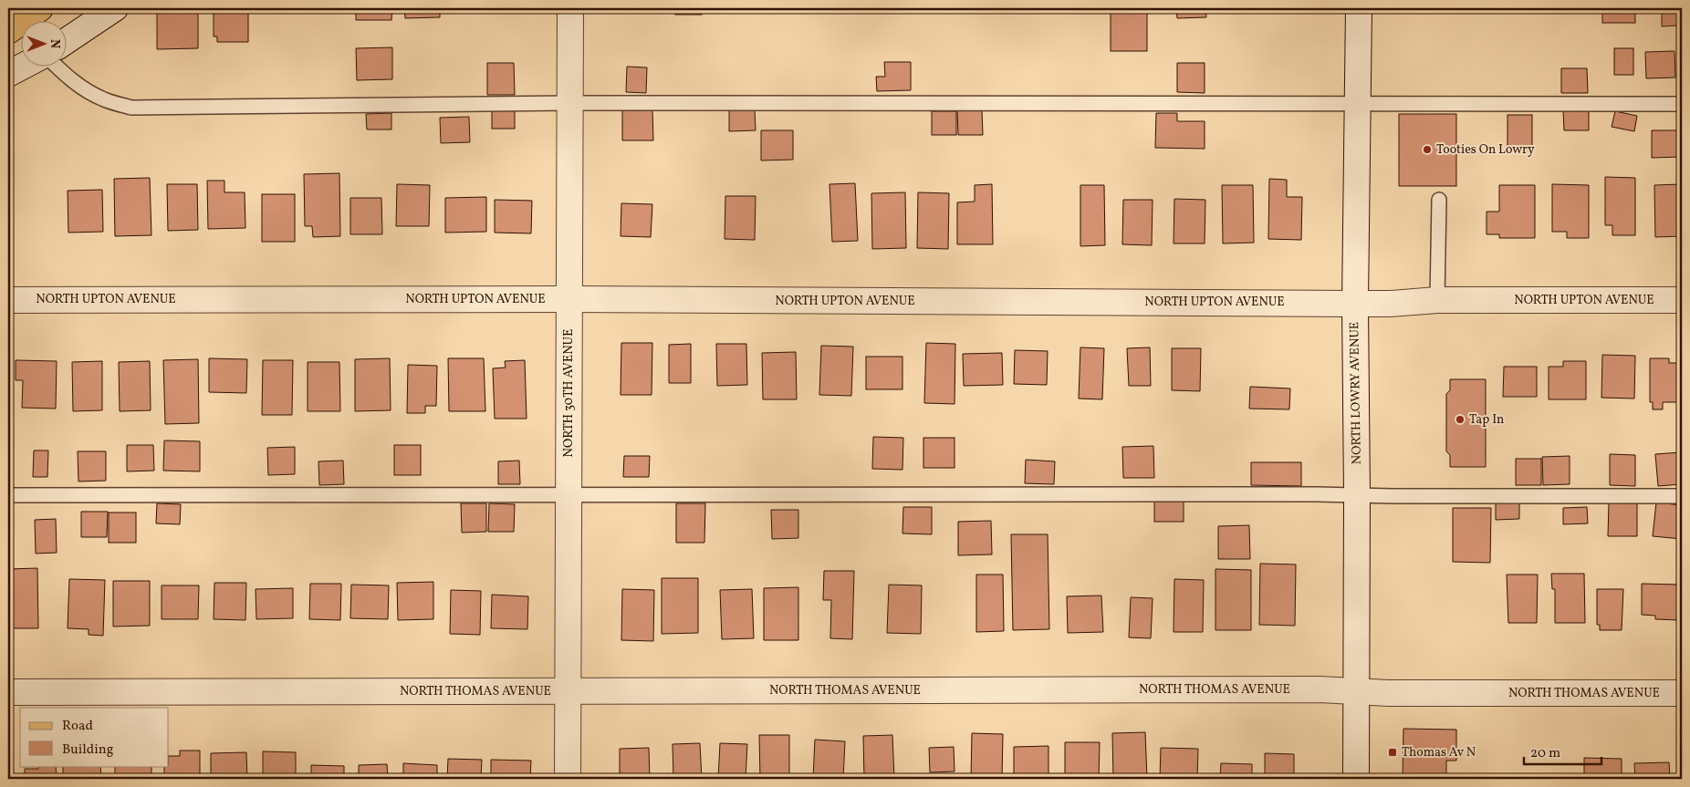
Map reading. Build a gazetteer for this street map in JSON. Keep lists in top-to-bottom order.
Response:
{
  "streets": {
    "street": [
      "NORTH UPTON AVENUE",
      "NORTH 30TH AVENUE",
      "NORTH LOWRY AVENUE",
      "NORTH THOMAS AVENUE"
    ]
  },
  "crossings": [
    ["NORTH UPTON AVENUE", "NORTH 30TH AVENUE"],
    ["NORTH UPTON AVENUE", "NORTH LOWRY AVENUE"],
    ["NORTH 30TH AVENUE", "NORTH THOMAS AVENUE"],
    ["NORTH LOWRY AVENUE", "NORTH THOMAS AVENUE"]
  ],
  "places": {
    "other": ["Tooties On Lowry", "Tap In"],
    "transit": ["Thomas Av N"]
  },
  "legend": ["Road", "Building"],
  "scale_bar": "20 m",
  "north": "right"
}
